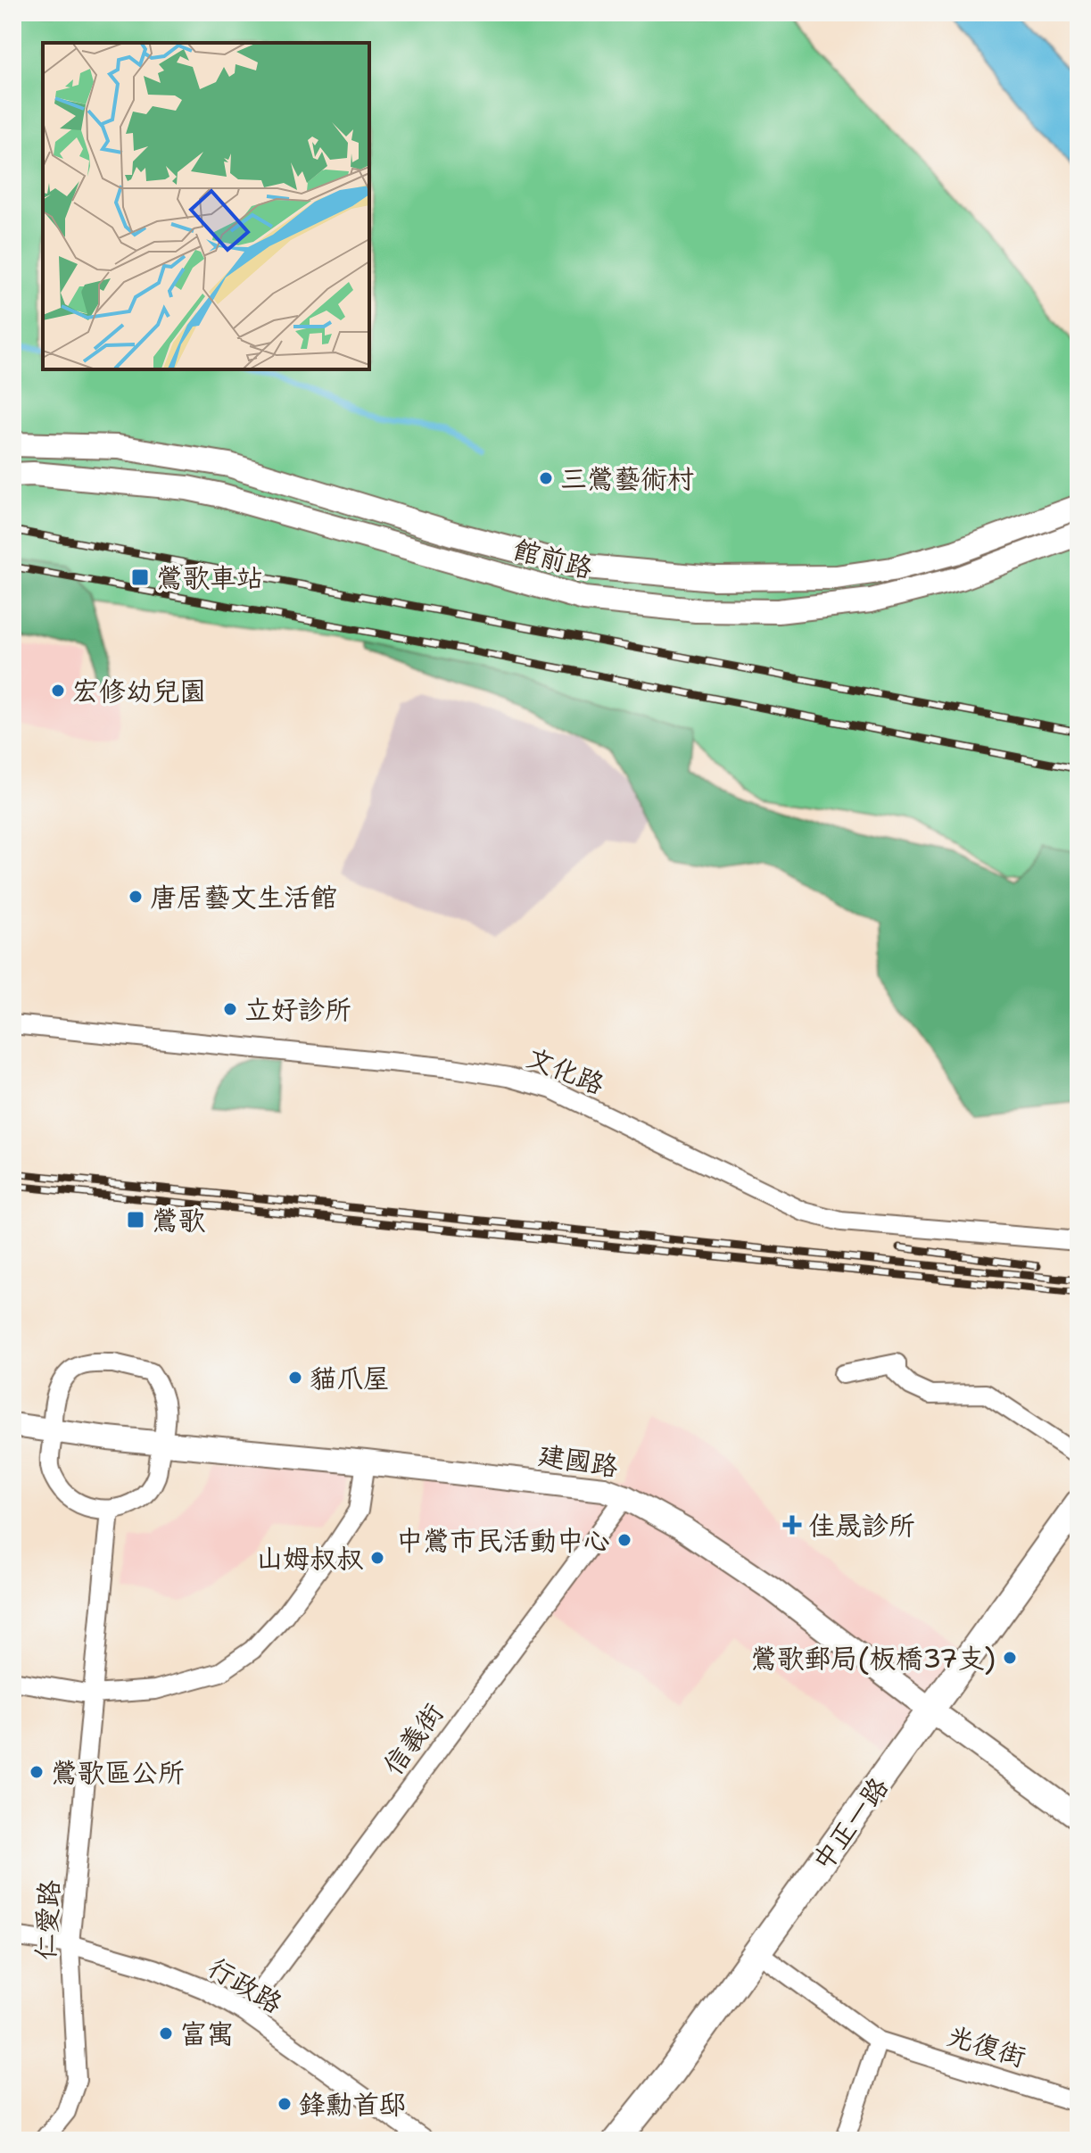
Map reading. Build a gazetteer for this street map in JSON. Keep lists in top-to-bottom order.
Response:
{
  "streets": {
    "main road": ["中正一路"],
    "street": [
      "館前路",
      "文化路",
      "建國路",
      "信義街",
      "仁愛路",
      "行政路",
      "光復街"
    ]
  },
  "crossings": [
    ["建國路", "信義街"],
    ["建國路", "中正一路"],
    ["信義街", "行政路"],
    ["中正一路", "光復街"],
    ["仁愛路", "行政路"]
  ],
  "places": {
    "other": [
      "三鶯藝術村",
      "宏修幼兒園",
      "唐居藝文生活館",
      "立好診所",
      "貓爪屋",
      "中鶯市民活動中心",
      "山姆叔叔",
      "鶯歌郵局(板橋37支)",
      "鶯歌區公所",
      "富寓",
      "鋒勳首邸"
    ],
    "transit": ["鶯歌車站", "鶯歌"],
    "health": ["佳晟診所"]
  }
}
